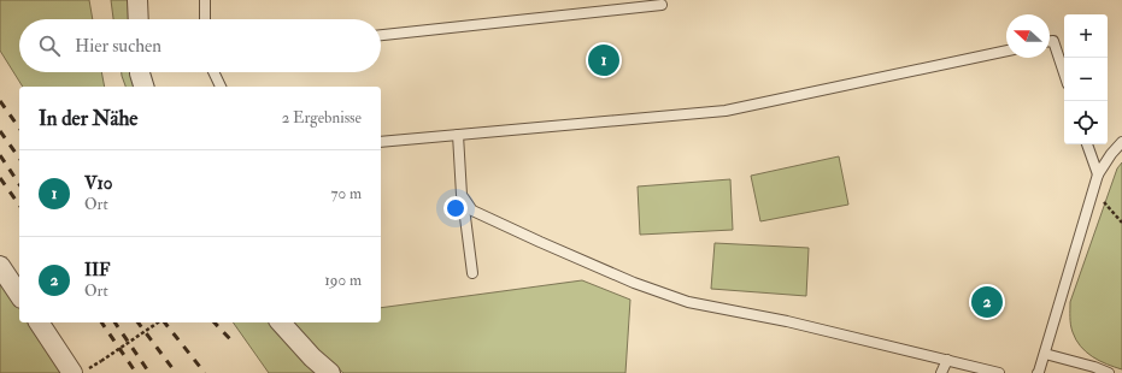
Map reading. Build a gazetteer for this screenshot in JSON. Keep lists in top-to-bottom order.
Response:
{
  "north": "left",
  "page": {
    "map_buttons": ["+", "−"],
    "search": "Hier suchen",
    "pins": ["1", "2"],
    "heading": ["In der Nähe", "2 Ergebnisse"],
    "list": [
      {
        "mark": "1",
        "name": "V10",
        "note": "Ort",
        "value": "70 m"
      },
      {
        "mark": "2",
        "name": "IIF",
        "note": "Ort",
        "value": "190 m"
      }
    ]
  }
}
